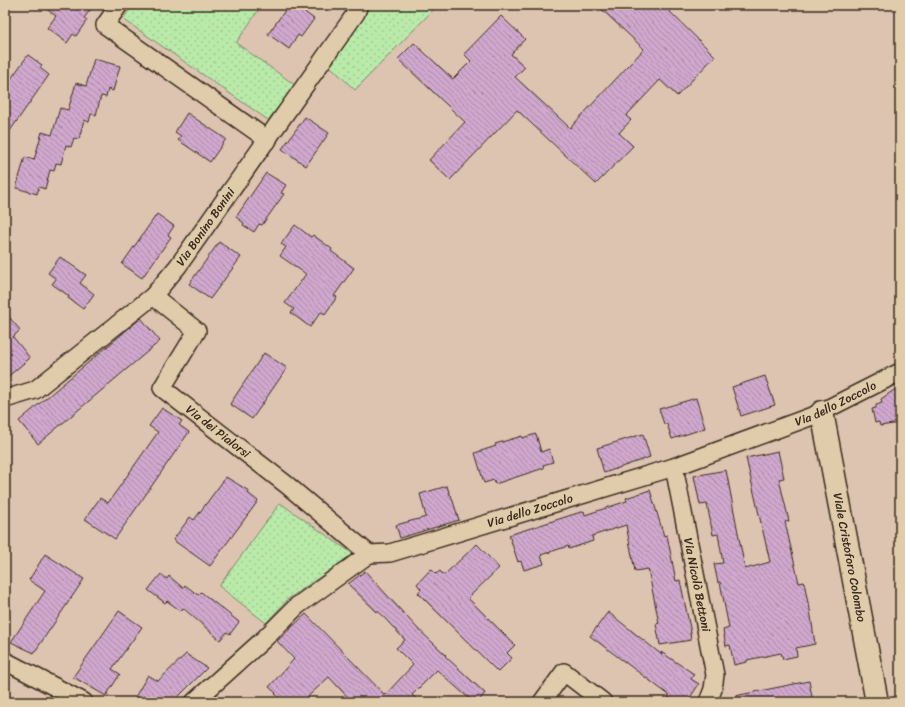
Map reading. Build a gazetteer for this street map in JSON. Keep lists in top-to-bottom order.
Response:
{
  "streets": {
    "street": [
      "Via Bonino Bonini",
      "Via dello Zoccolo",
      "Via dei Pialorsi",
      "Viale Cristoforo Colombo",
      "Via Nicolò Bettoni"
    ]
  },
  "crossings": [
    ["Via Bonino Bonini", "Via dei Pialorsi"],
    ["Via dello Zoccolo", "Via dei Pialorsi"],
    ["Via dello Zoccolo", "Viale Cristoforo Colombo"],
    ["Via dello Zoccolo", "Via Nicolò Bettoni"]
  ]
}
